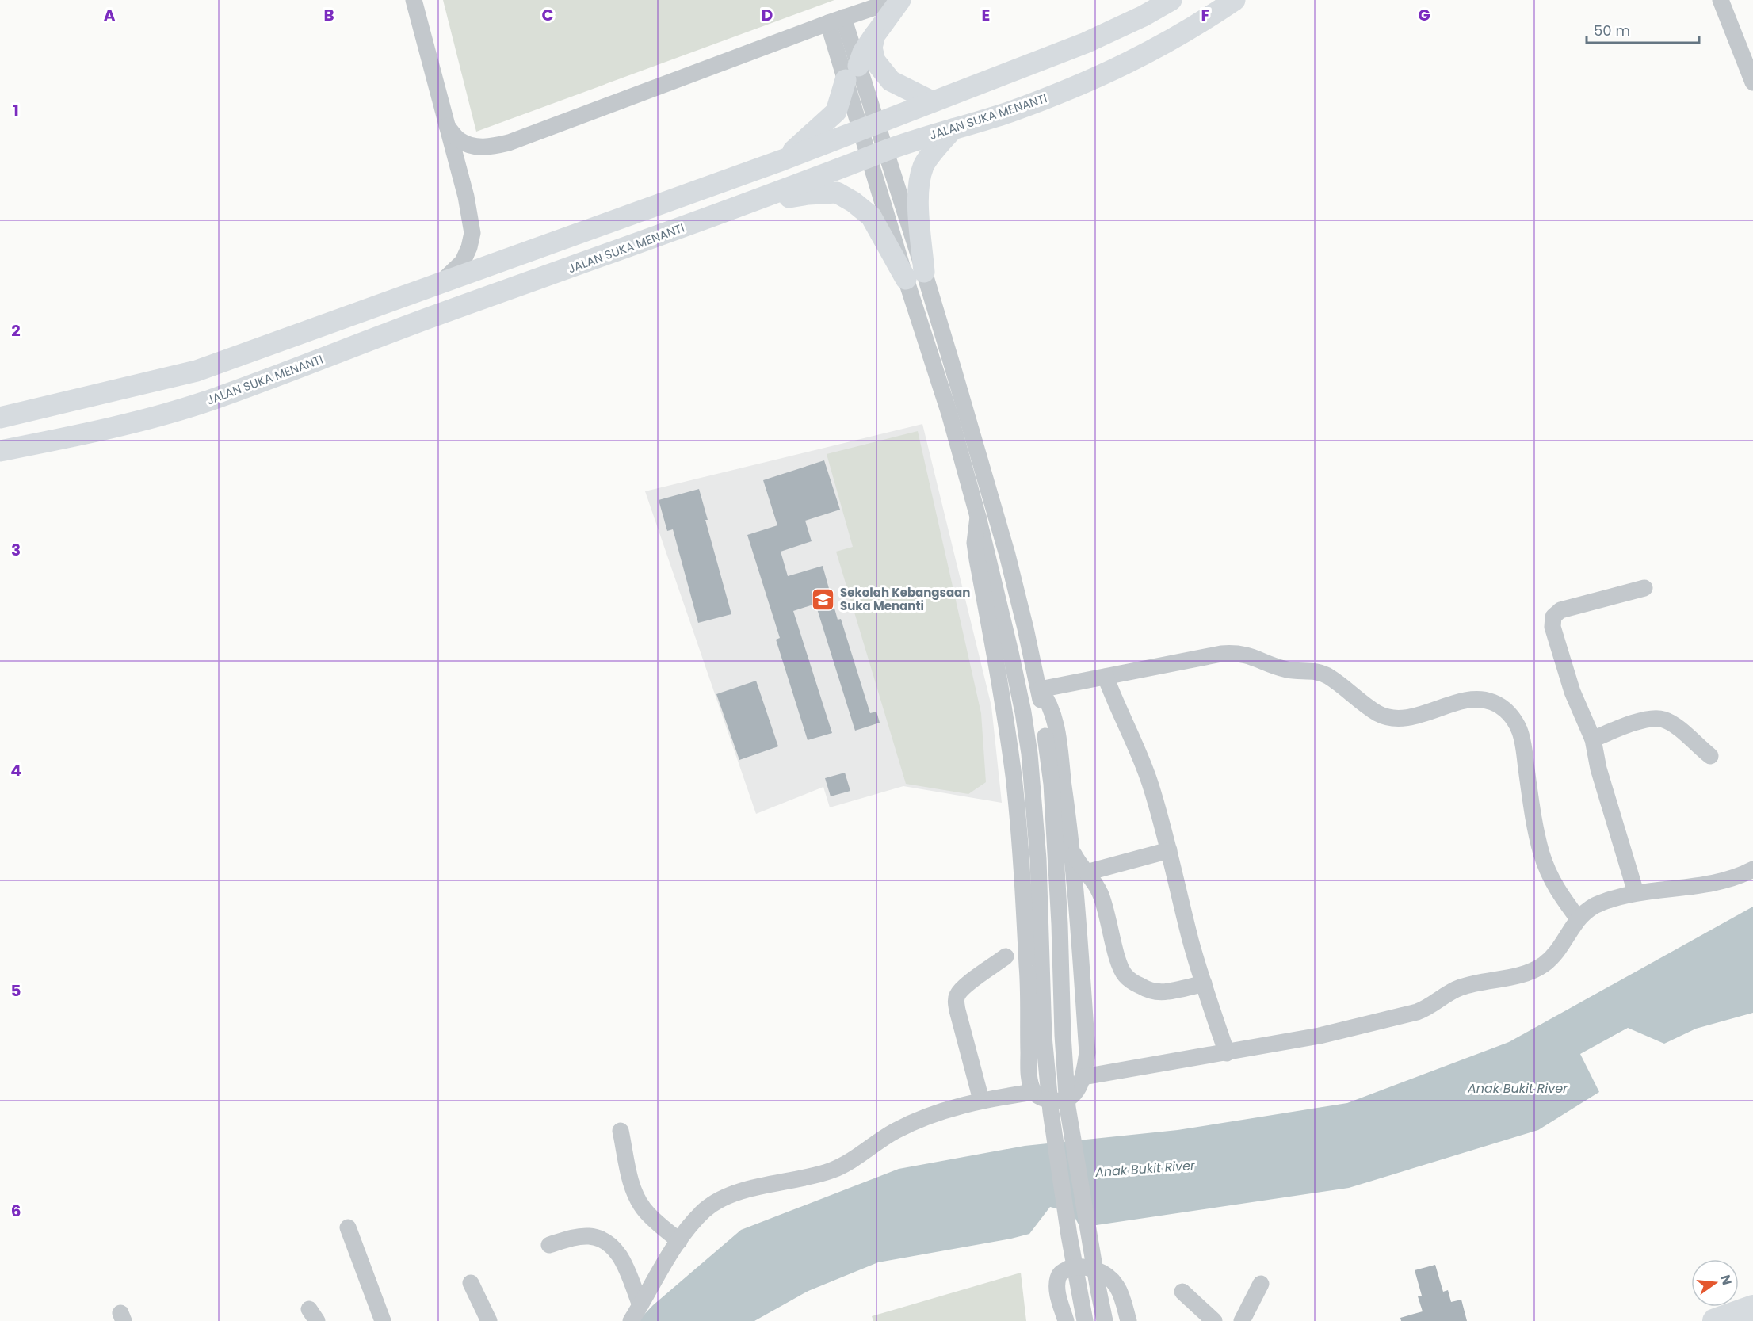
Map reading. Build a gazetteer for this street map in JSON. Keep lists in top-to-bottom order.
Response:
{
  "streets": {
    "main road": ["JALAN SUKA MENANTI"]
  },
  "water": ["Anak Bukit River"],
  "places": {
    "school or university": ["Sekolah Kebangsaan Suka Menanti"]
  },
  "scale_bar": "50 m",
  "north": "right",
  "grid": {
    "columns": [
      "A",
      "B",
      "C",
      "D",
      "E",
      "F",
      "G"
    ],
    "rows": [
      "1",
      "2",
      "3",
      "4",
      "5",
      "6"
    ]
  }
}
